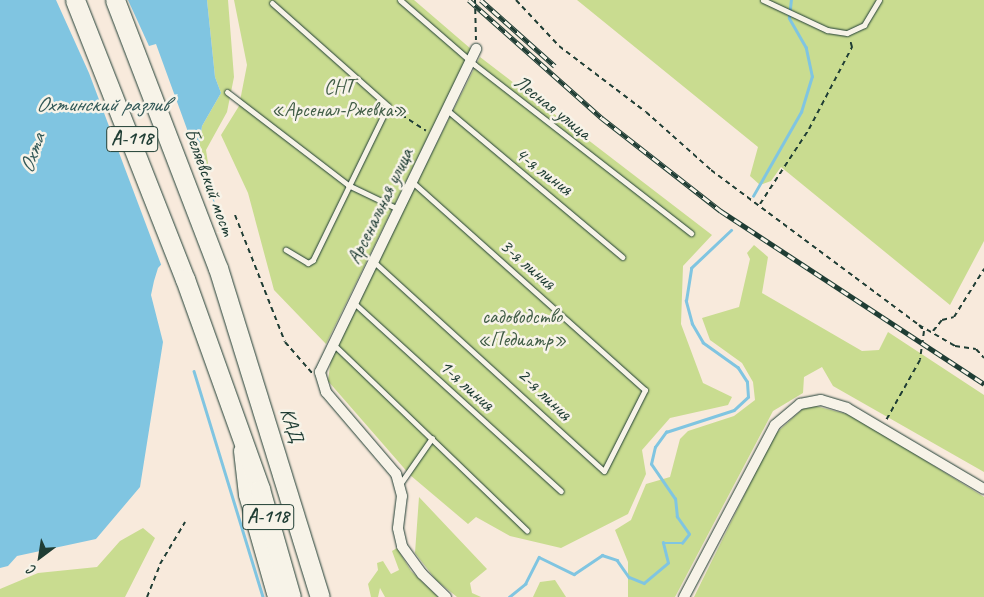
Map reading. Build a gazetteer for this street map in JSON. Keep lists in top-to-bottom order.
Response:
{
  "streets": {
    "highway": ["А-118", "Беляевский мост", "КАД"],
    "street": ["Арсенальная улица"],
    "lane": [
      "Лесная улица",
      "4-я линия",
      "3-я линия",
      "1-я линия",
      "2-я линия"
    ]
  },
  "crossings": [
    ["Лесная улица", "Арсенальная улица"],
    ["4-я линия", "Арсенальная улица"],
    ["Беляевский мост", "КАД"],
    ["Арсенальная улица", "3-я линия"],
    ["Арсенальная улица", "1-я линия"],
    ["Арсенальная улица", "2-я линия"],
    ["3-я линия", "2-я линия"]
  ],
  "water": ["Охтинский разлив", "Охта"],
  "parks": ["СНТ «Арсенал-Ржевка»", "садоводство «Педиатр»"],
  "north": "bottom left"
}
